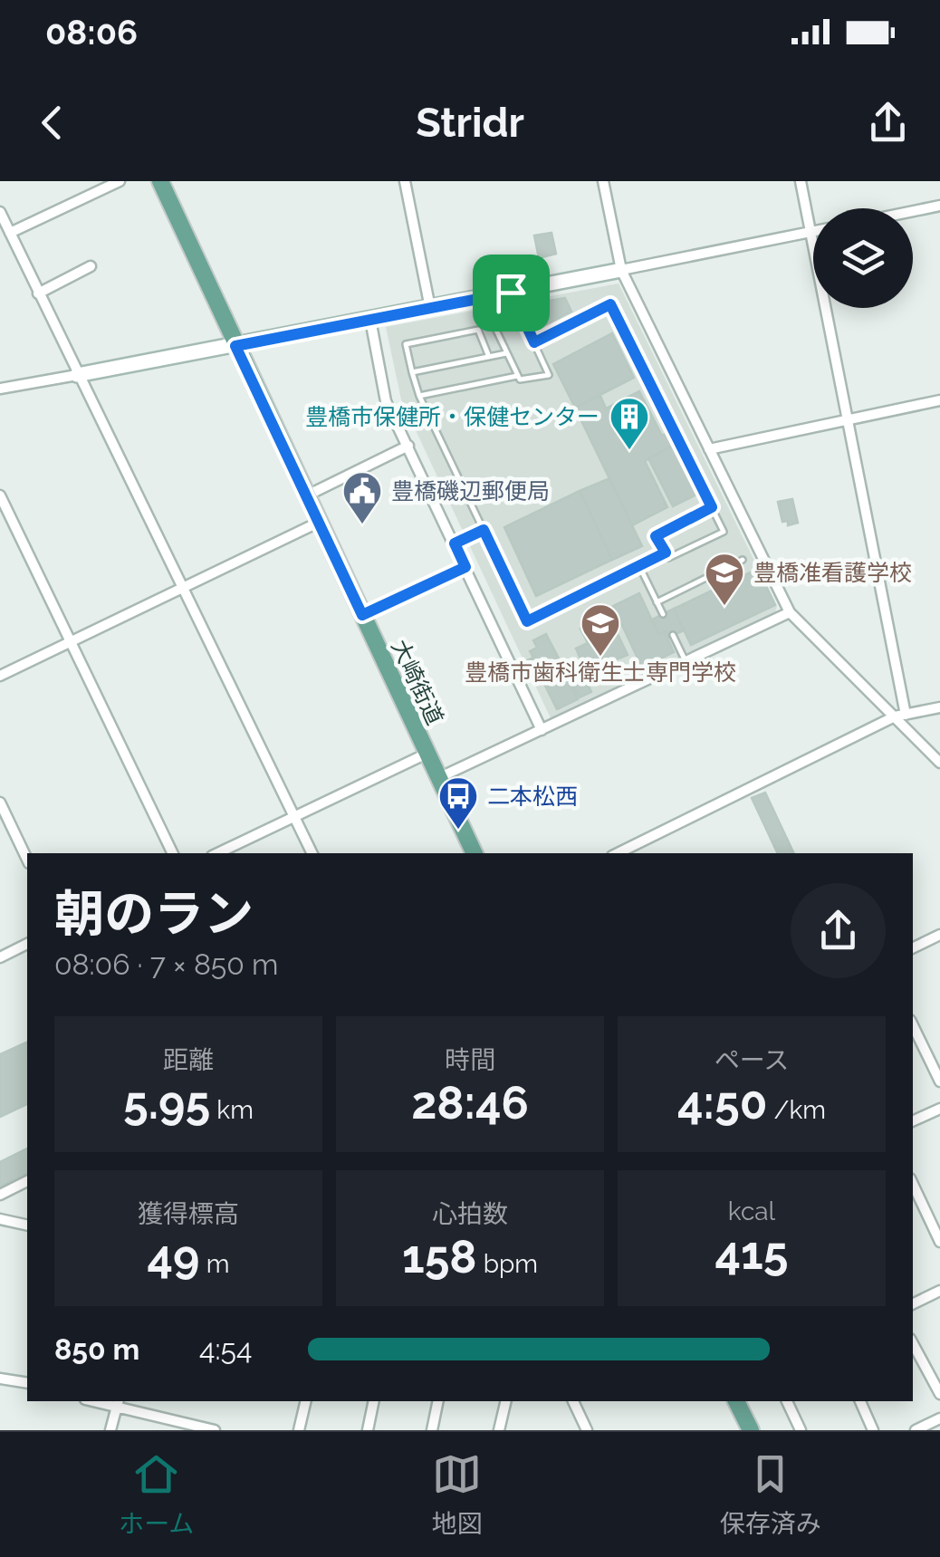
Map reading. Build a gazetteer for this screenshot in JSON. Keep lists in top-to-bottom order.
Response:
{
  "streets": {
    "main road": ["大崎街道"]
  },
  "places": {
    "building": ["豊橋市保健所・保健センター"],
    "public building": ["豊橋磯辺郵便局"],
    "school or university": ["豊橋准看護学校", "豊橋市歯科衛生士専門学校"],
    "bus stop": ["二本松西"]
  },
  "page": {
    "status": "08:06",
    "header": "Stridr",
    "heading": ["朝のラン", "08:06 · 7 × 850 m"],
    "stats": [
      ["距離", "5.95 km"],
      ["時間", "28:46"],
      ["ペース", "4:50 /km"],
      ["獲得標高", "49 m"],
      ["心拍数", "158 bpm"],
      ["kcal", "415"]
    ],
    "list": [
      {
        "name": "850 m",
        "note": "4:54"
      }
    ],
    "tabs": ["ホーム", "地図", "保存済み"]
  }
}
